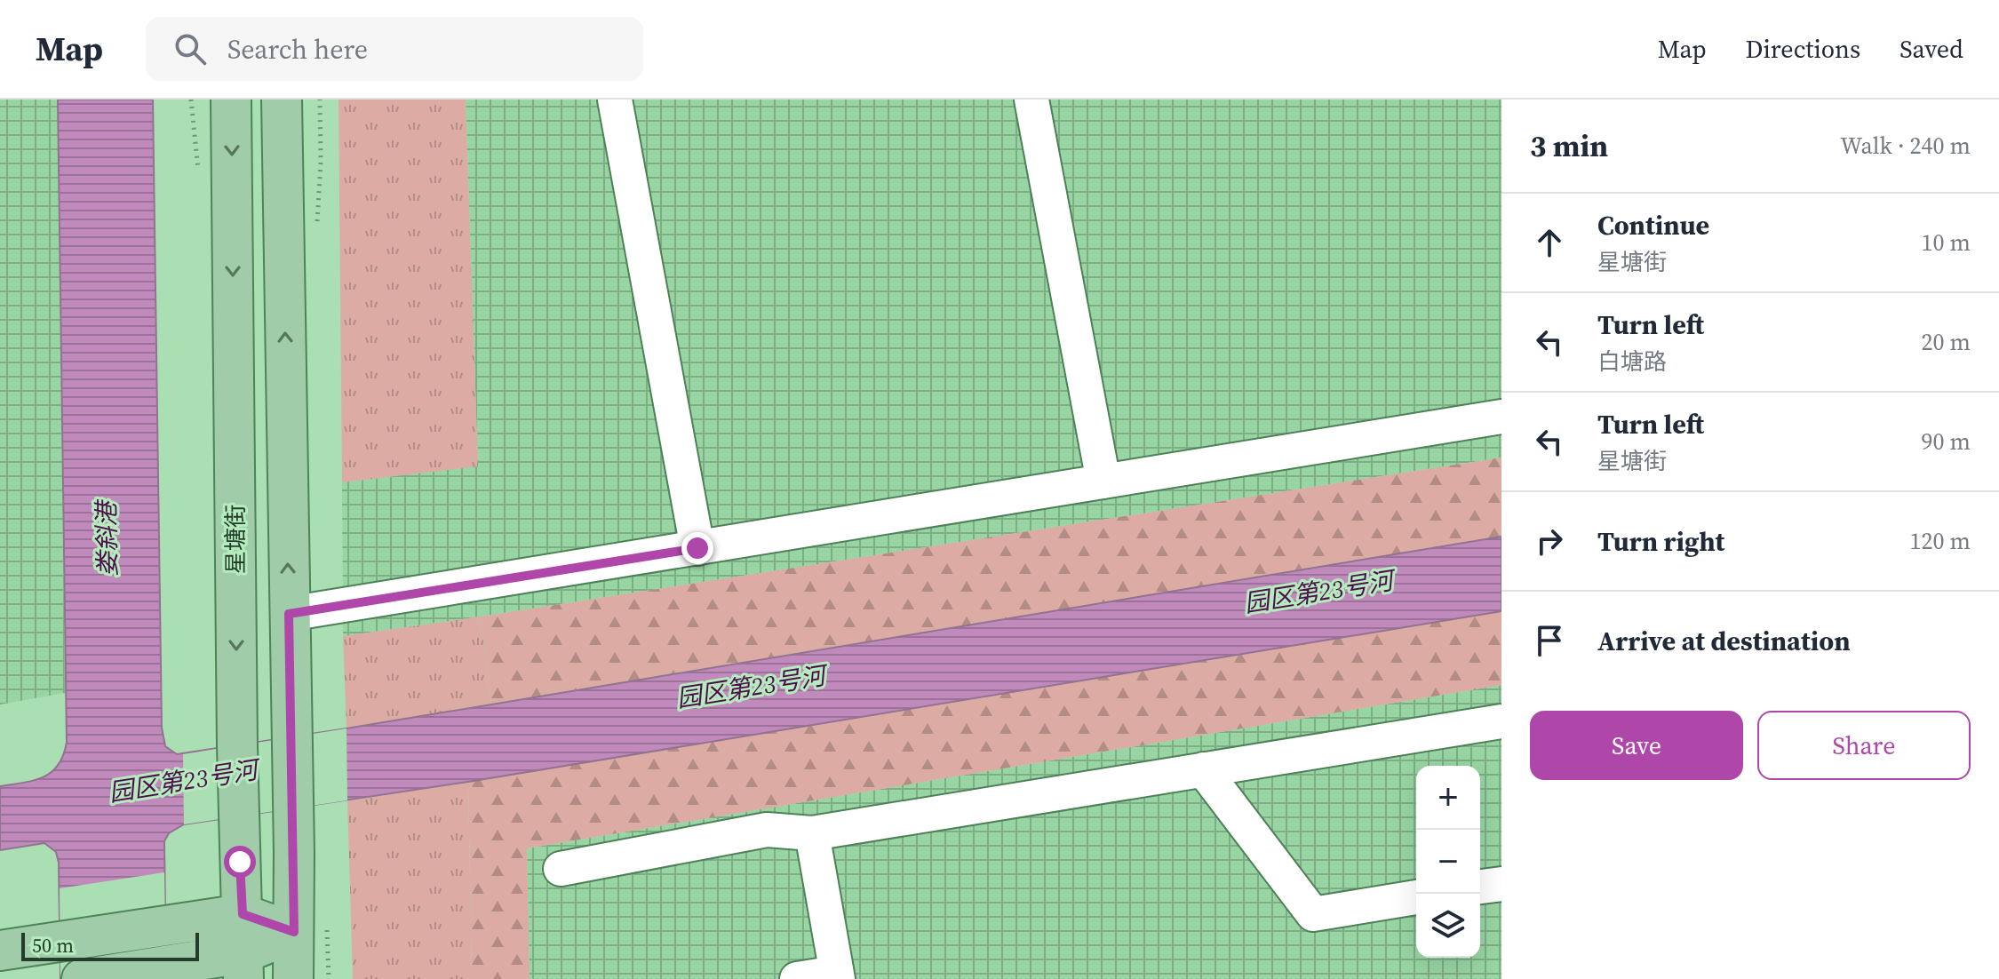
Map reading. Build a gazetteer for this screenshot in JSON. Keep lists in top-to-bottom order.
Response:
{
  "streets": {
    "main road": ["星塘街"]
  },
  "water": ["娄斜港", "园区第23号河"],
  "scale_bar": "50 m",
  "page": {
    "header": "Map",
    "search": "Search here",
    "nav": ["Map", "Directions", "Saved"],
    "heading": ["3 min", "Walk · 240 m"],
    "list": [
      ["Continue", "星塘街", "10 m"],
      ["Turn left", "白塘路", "20 m"],
      ["Turn left", "星塘街", "90 m"],
      ["Turn right", "120 m"],
      "Arrive at destination"
    ],
    "buttons": ["Save", "Share"],
    "map_buttons": ["+", "−"],
    "scale": "50 m"
  }
}
